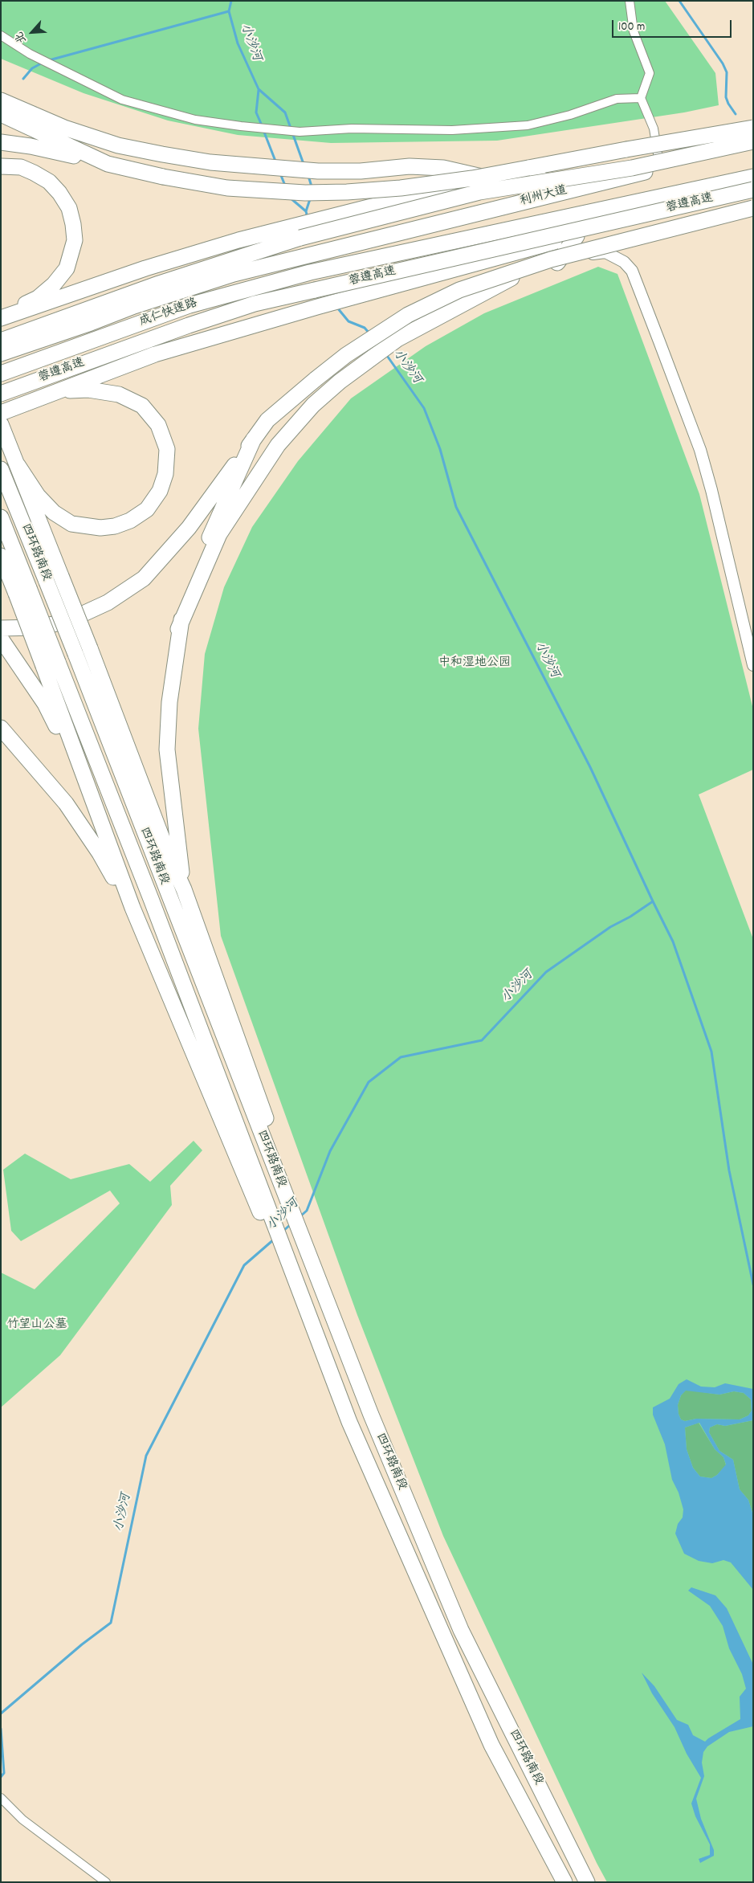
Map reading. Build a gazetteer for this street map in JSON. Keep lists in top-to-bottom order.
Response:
{
  "streets": {
    "highway": [
      "利州大道",
      "蓉遵高速",
      "成仁快速路",
      "四环路南段"
    ]
  },
  "crossings": [
    ["利州大道", "成仁快速路"]
  ],
  "water": ["小沙河"],
  "parks": ["中和湿地公园", "竹望山公墓"],
  "scale_bar": "100 m",
  "north": "bottom left"
}
